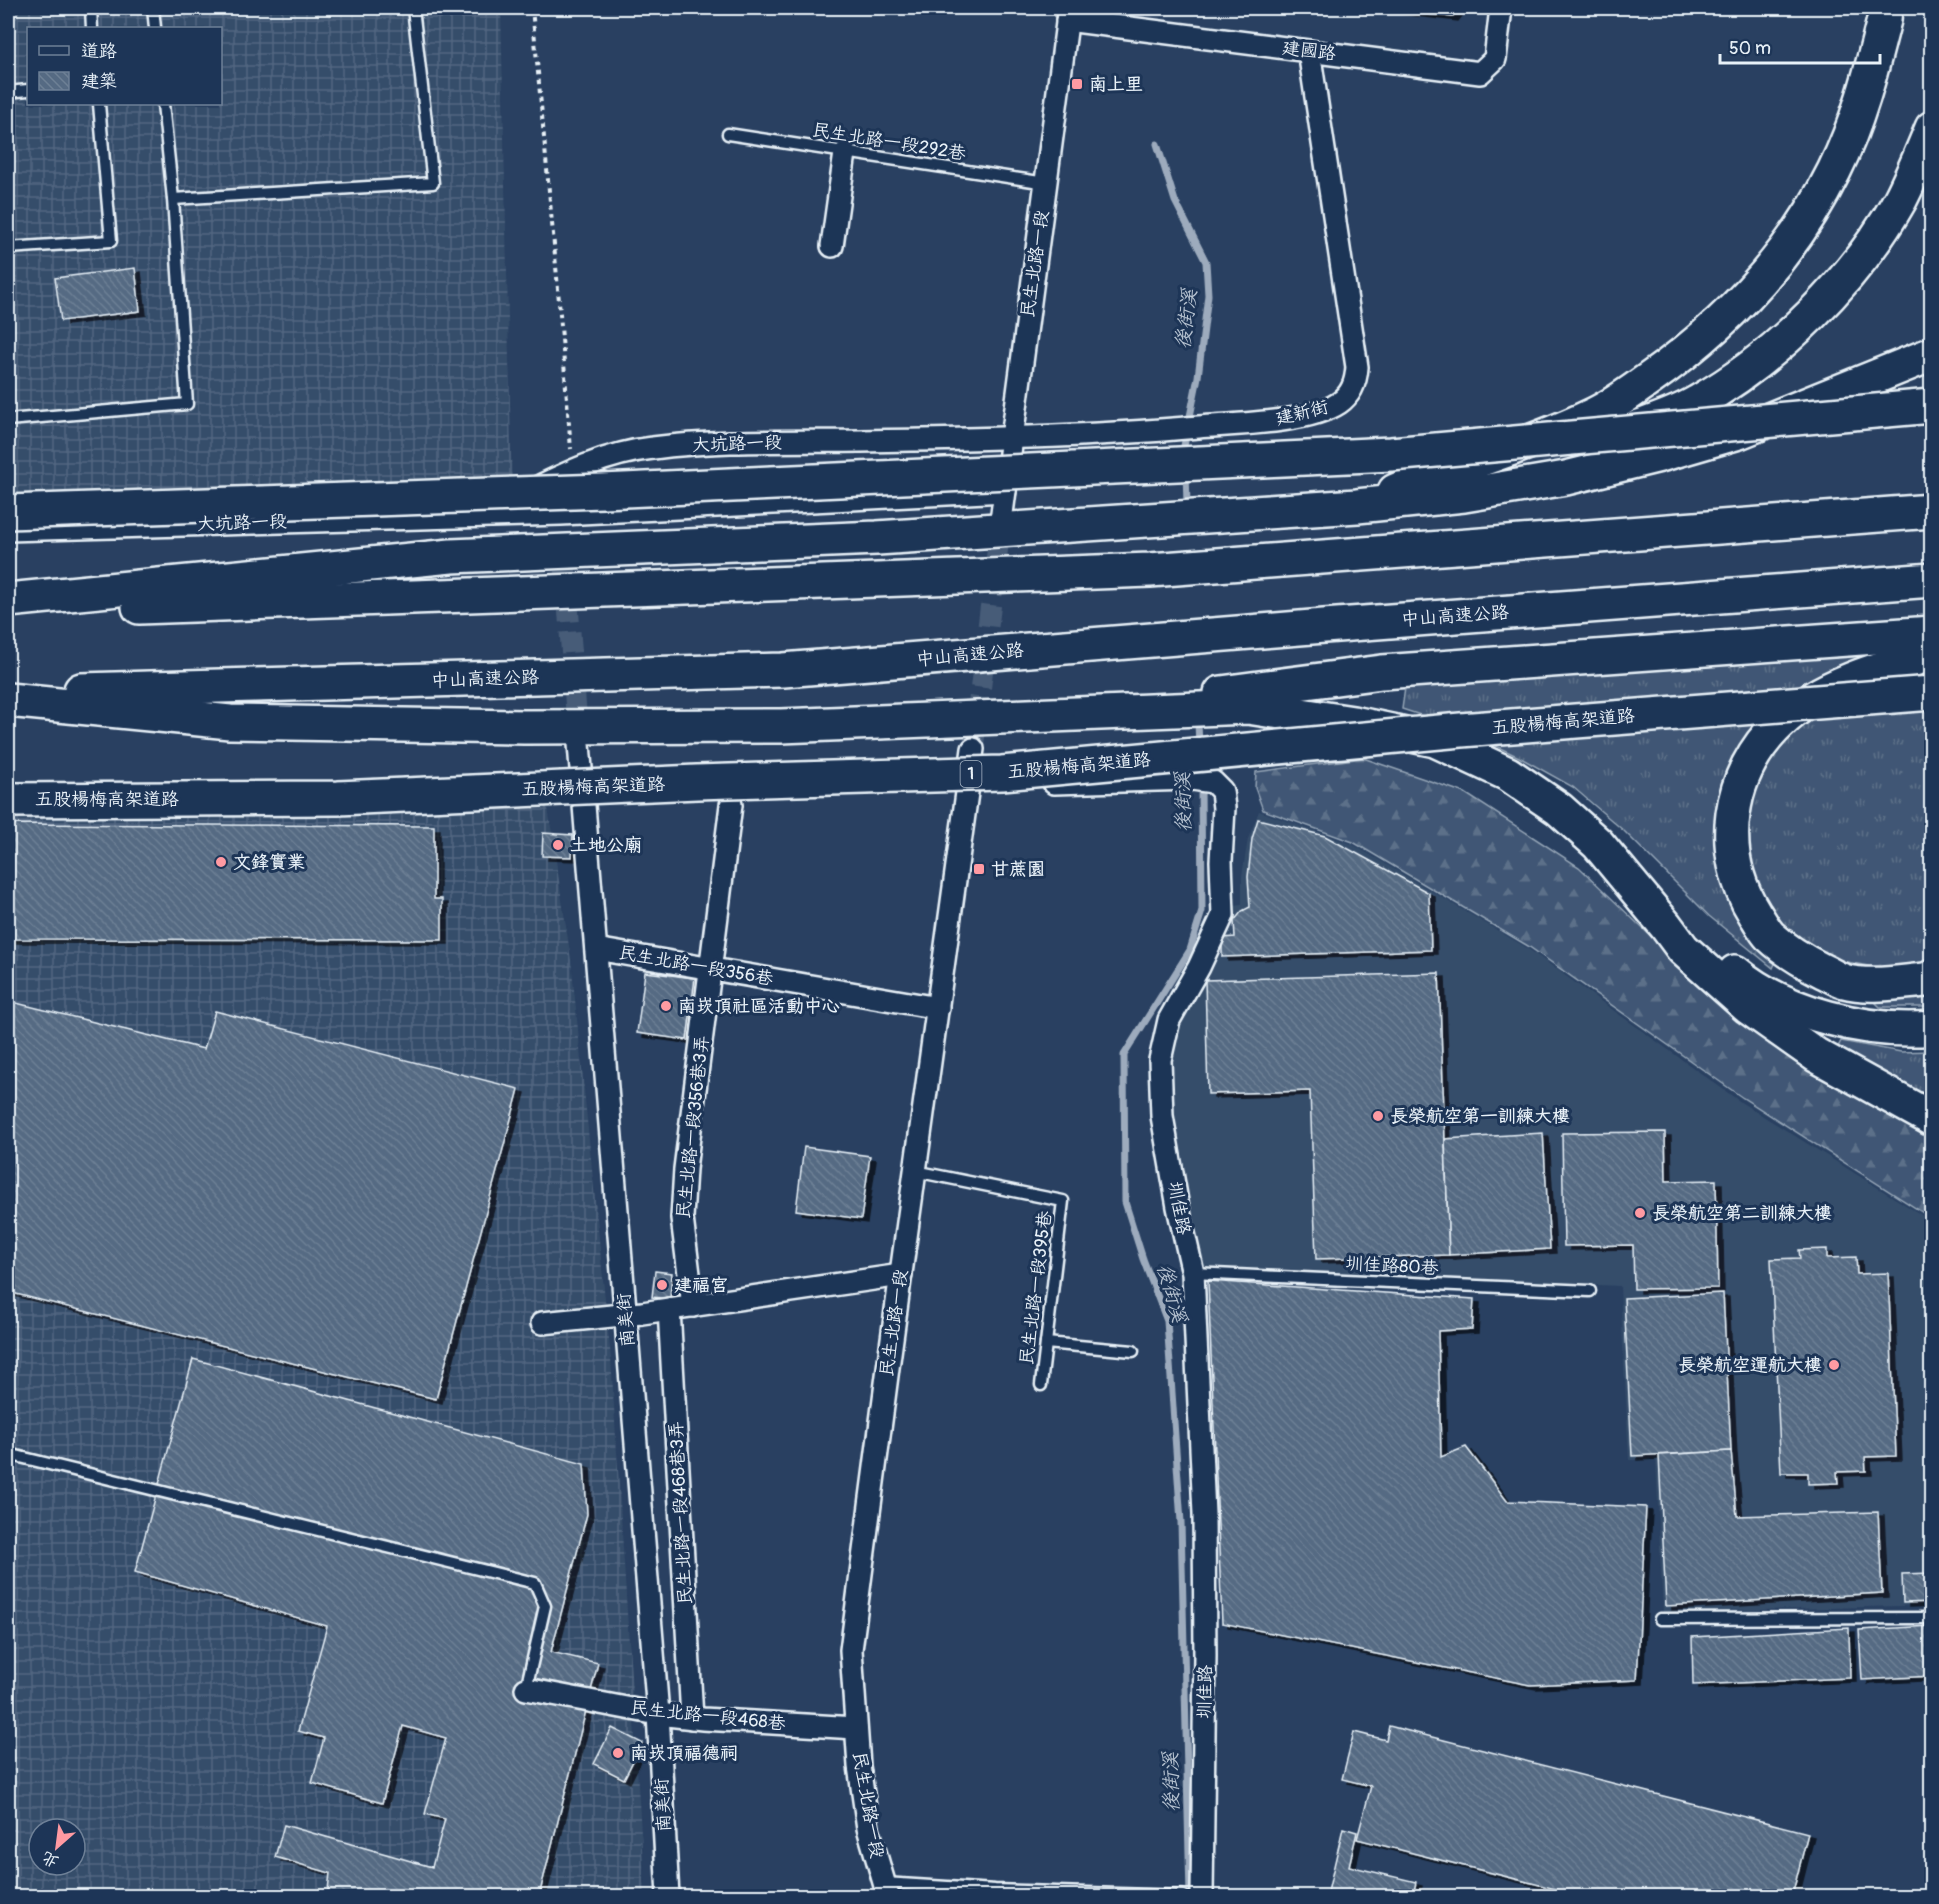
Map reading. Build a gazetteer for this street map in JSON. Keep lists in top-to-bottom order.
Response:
{
  "streets": {
    "highway": ["中山高速公路", "五股楊梅高架道路", "1"],
    "street": [
      "建國路",
      "民生北路一段",
      "建新街",
      "大坑路一段",
      "民生北路一段356巷",
      "民生北路一段356巷3弄",
      "圳佳路",
      "南美街",
      "民生北路一段468巷3弄",
      "民生北路一段468巷"
    ],
    "lane": ["民生北路一段292巷", "圳佳路80巷", "民生北路一段395巷"]
  },
  "crossings": [
    ["建國路", "民生北路一段"],
    ["建國路", "建新街"],
    ["民生北路一段292巷", "民生北路一段"],
    ["民生北路一段", "建新街"],
    ["民生北路一段", "大坑路一段"],
    ["民生北路一段", "民生北路一段356巷"],
    ["民生北路一段", "圳佳路"],
    ["民生北路一段", "民生北路一段395巷"],
    ["民生北路一段", "民生北路一段468巷"],
    ["建新街", "大坑路一段"],
    ["民生北路一段356巷", "民生北路一段356巷3弄"],
    ["民生北路一段356巷", "南美街"],
    ["圳佳路", "圳佳路80巷"],
    ["南美街", "民生北路一段468巷"],
    ["民生北路一段468巷3弄", "民生北路一段468巷"]
  ],
  "water": ["後街溪"],
  "places": {
    "transit": ["南上里", "甘蔗園"],
    "other": [
      "土地公廟",
      "文鋒實業",
      "南崁頂社區活動中心",
      "長榮航空第一訓練大樓",
      "長榮航空第二訓練大樓",
      "建福宮",
      "長榮航空運航大樓",
      "南崁頂福德祠"
    ]
  },
  "legend": ["道路", "建築"],
  "scale_bar": "50 m",
  "north": "bottom left"
}
